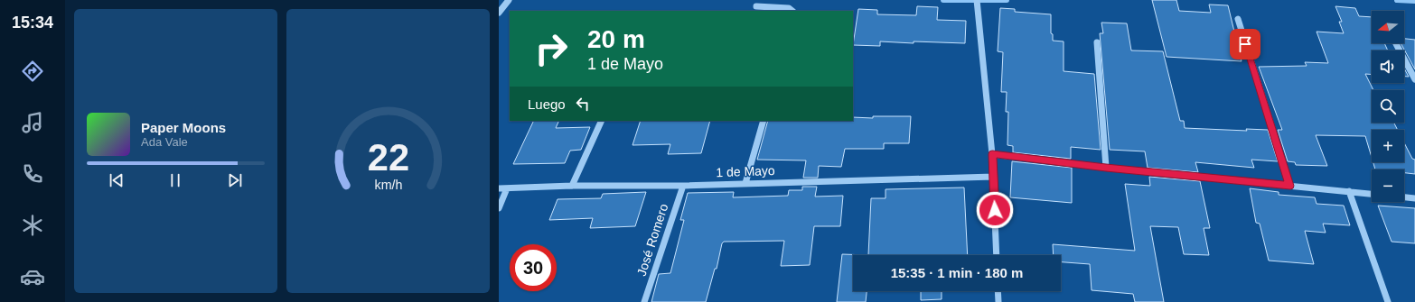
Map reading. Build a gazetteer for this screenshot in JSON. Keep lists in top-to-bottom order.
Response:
{
  "streets": {
    "street": ["1 de Mayo", "José Romero"]
  },
  "crossings": [
    ["1 de Mayo", "José Romero"]
  ],
  "north": "left",
  "page": {
    "tabs": "15:34",
    "map_buttons": ["+", "−"],
    "turn": ["20 m", "1 de Mayo"],
    "then": "Luego",
    "song": ["Paper Moons", "Ada Vale"],
    "limit": "30",
    "trip": "15:35 · 1 min · 180 m",
    "gauge": ["22", "km/h"]
  }
}
